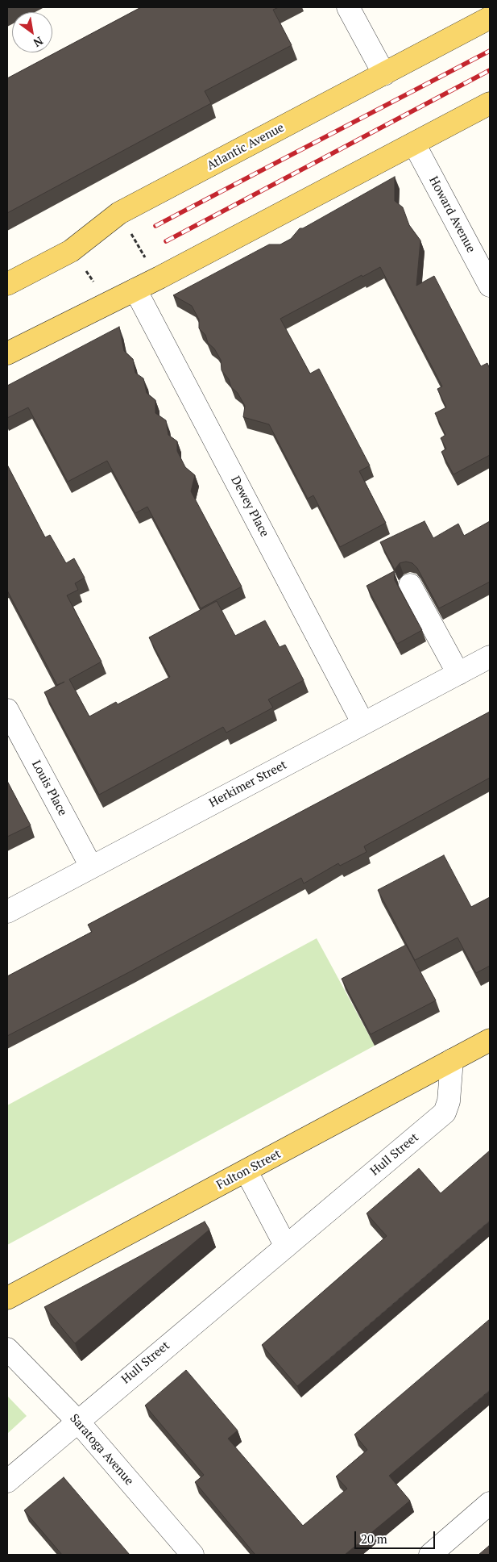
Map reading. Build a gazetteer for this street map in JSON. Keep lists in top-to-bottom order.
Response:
{
  "streets": {
    "main road": ["Atlantic Avenue", "Fulton Street"],
    "street": [
      "Howard Avenue",
      "Dewey Place",
      "Herkimer Street",
      "Louis Place",
      "Hull Street",
      "Saratoga Avenue"
    ]
  },
  "crossings": [
    ["Dewey Place", "Herkimer Street"],
    ["Herkimer Street", "Louis Place"],
    ["Hull Street", "Fulton Street"],
    ["Hull Street", "Saratoga Avenue"]
  ],
  "scale_bar": "20 m",
  "north": "bottom right"
}
